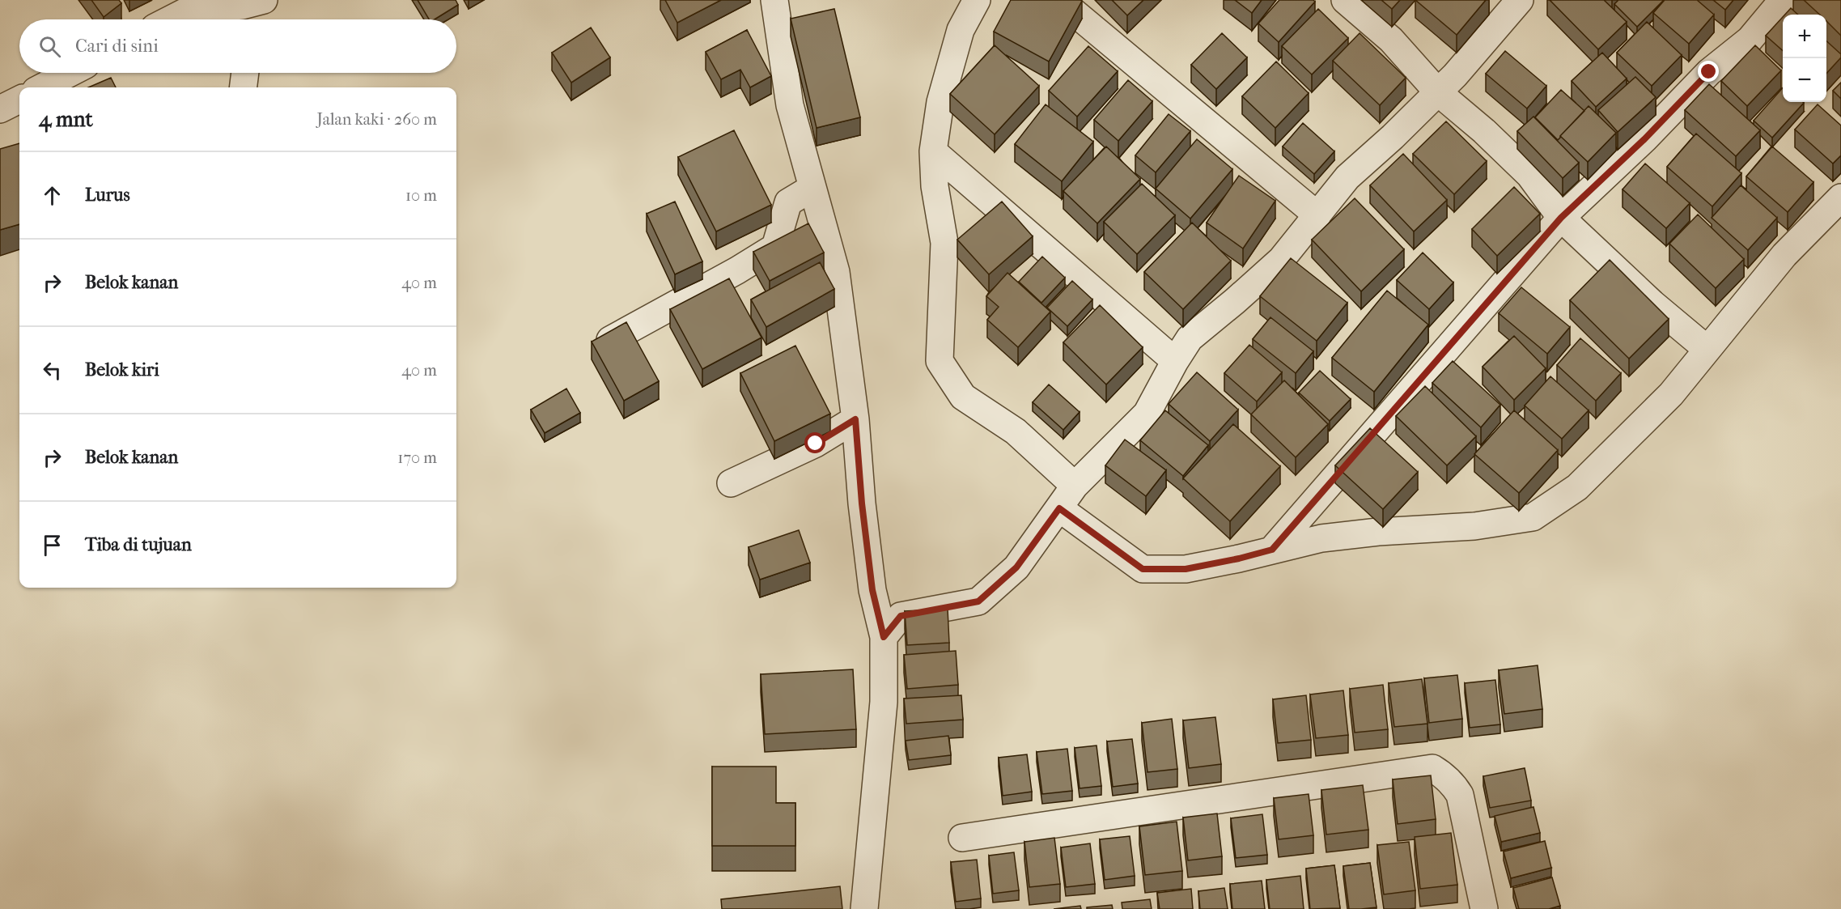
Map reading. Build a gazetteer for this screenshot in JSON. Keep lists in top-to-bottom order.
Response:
{
  "page": {
    "map_buttons": ["+", "−"],
    "search": "Cari di sini",
    "heading": ["4 mnt", "Jalan kaki · 260 m"],
    "list": [
      ["Lurus", "10 m"],
      ["Belok kanan", "40 m"],
      ["Belok kiri", "40 m"],
      ["Belok kanan", "170 m"],
      "Tiba di tujuan"
    ]
  }
}
